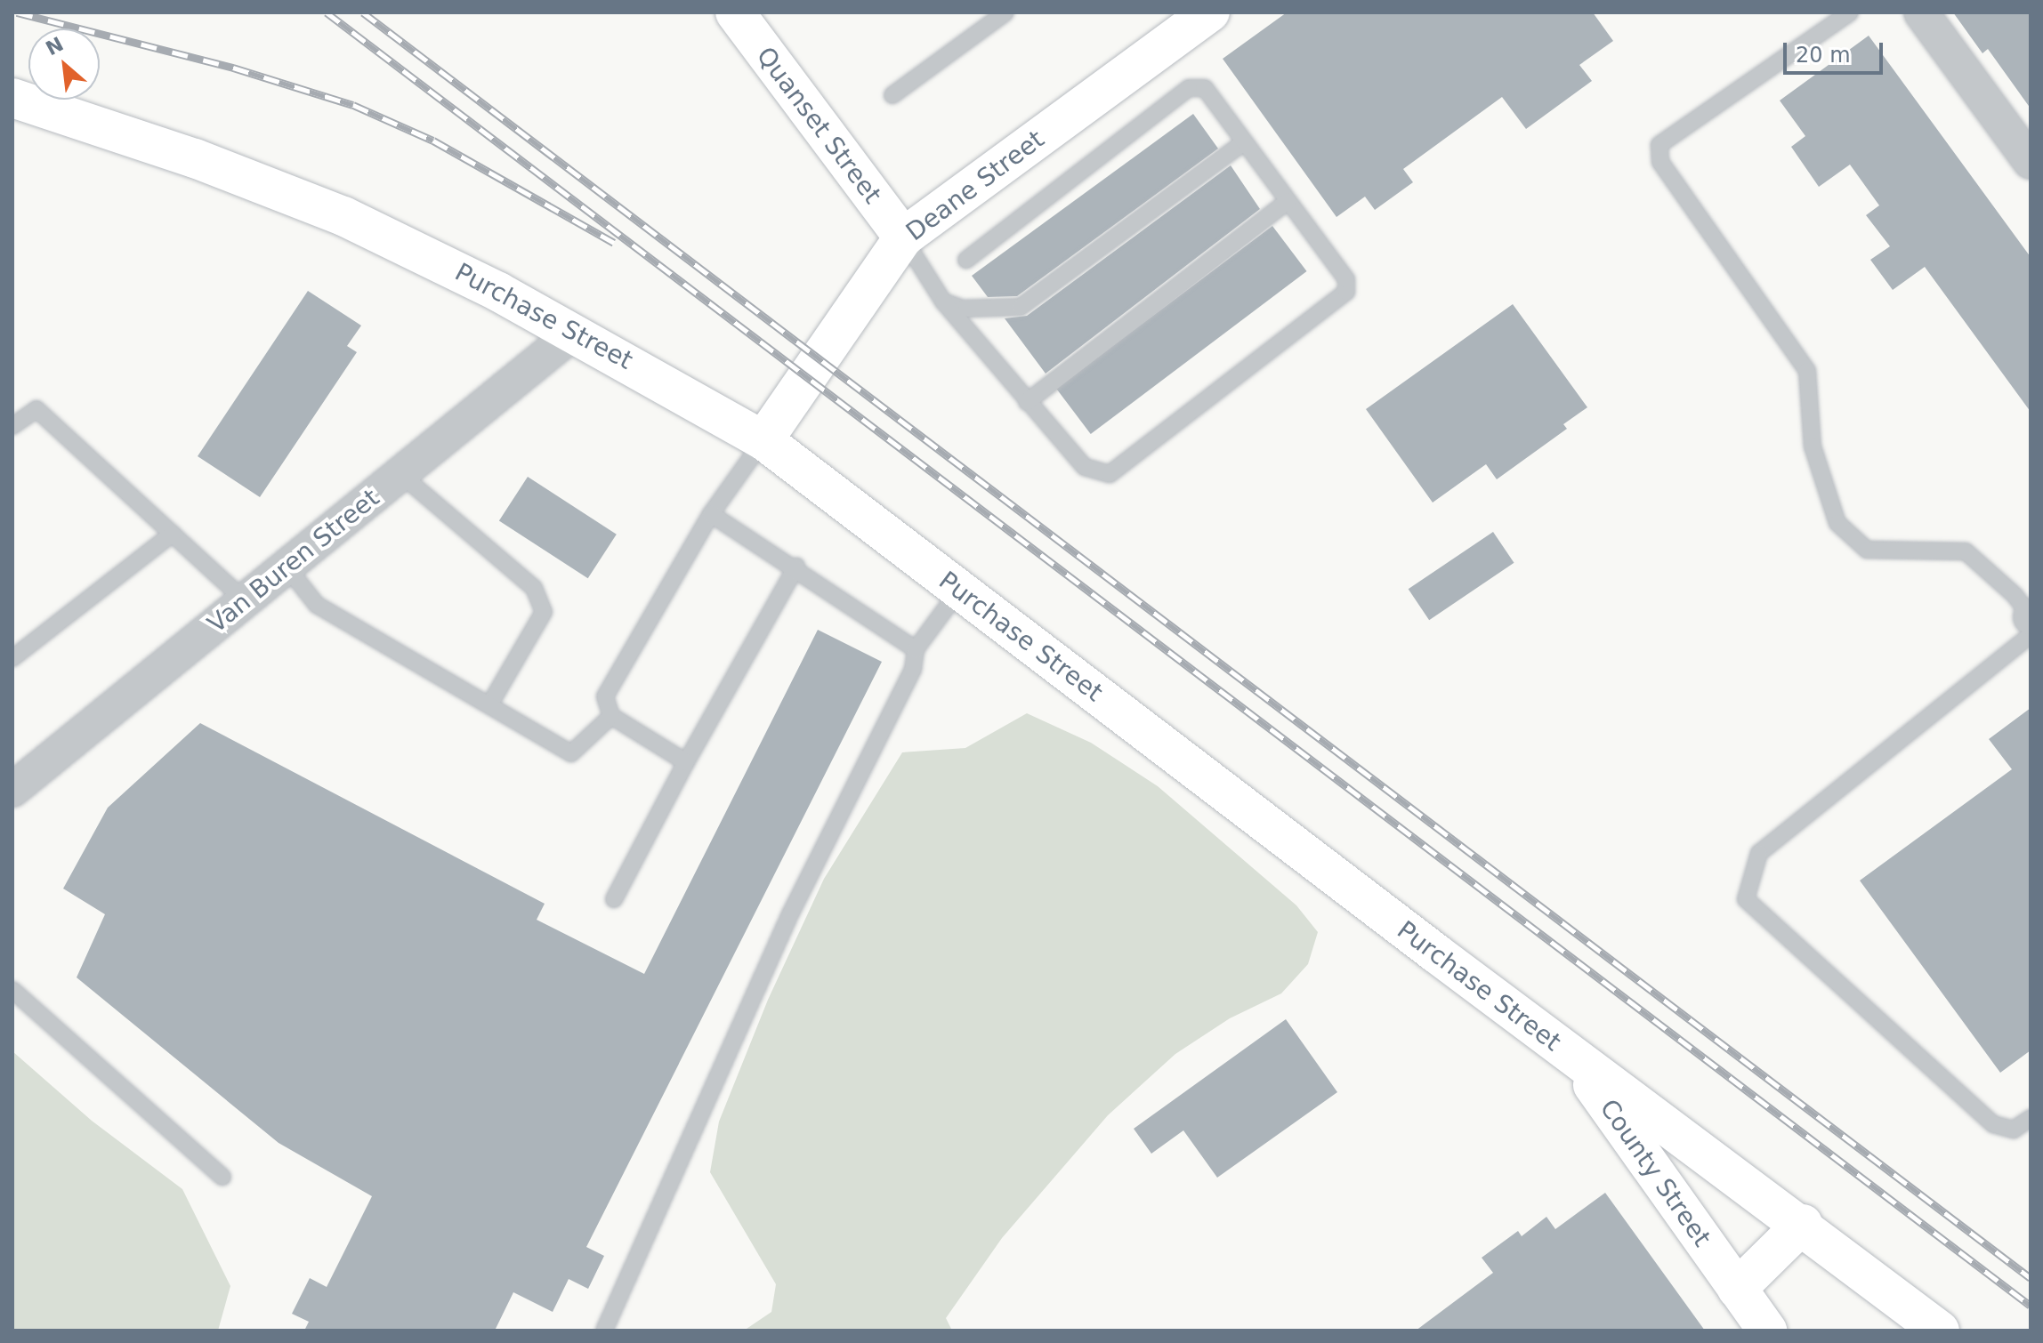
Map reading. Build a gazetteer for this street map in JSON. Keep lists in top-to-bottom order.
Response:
{
  "streets": {
    "main road": [
      "Quanset Street",
      "Deane Street",
      "Purchase Street",
      "County Street"
    ],
    "street": ["Van Buren Street"]
  },
  "crossings": [
    ["Quanset Street", "Deane Street"],
    ["Deane Street", "Purchase Street"],
    ["Purchase Street", "Van Buren Street"],
    ["Purchase Street", "County Street"]
  ],
  "scale_bar": "20 m",
  "north": "top left"
}
